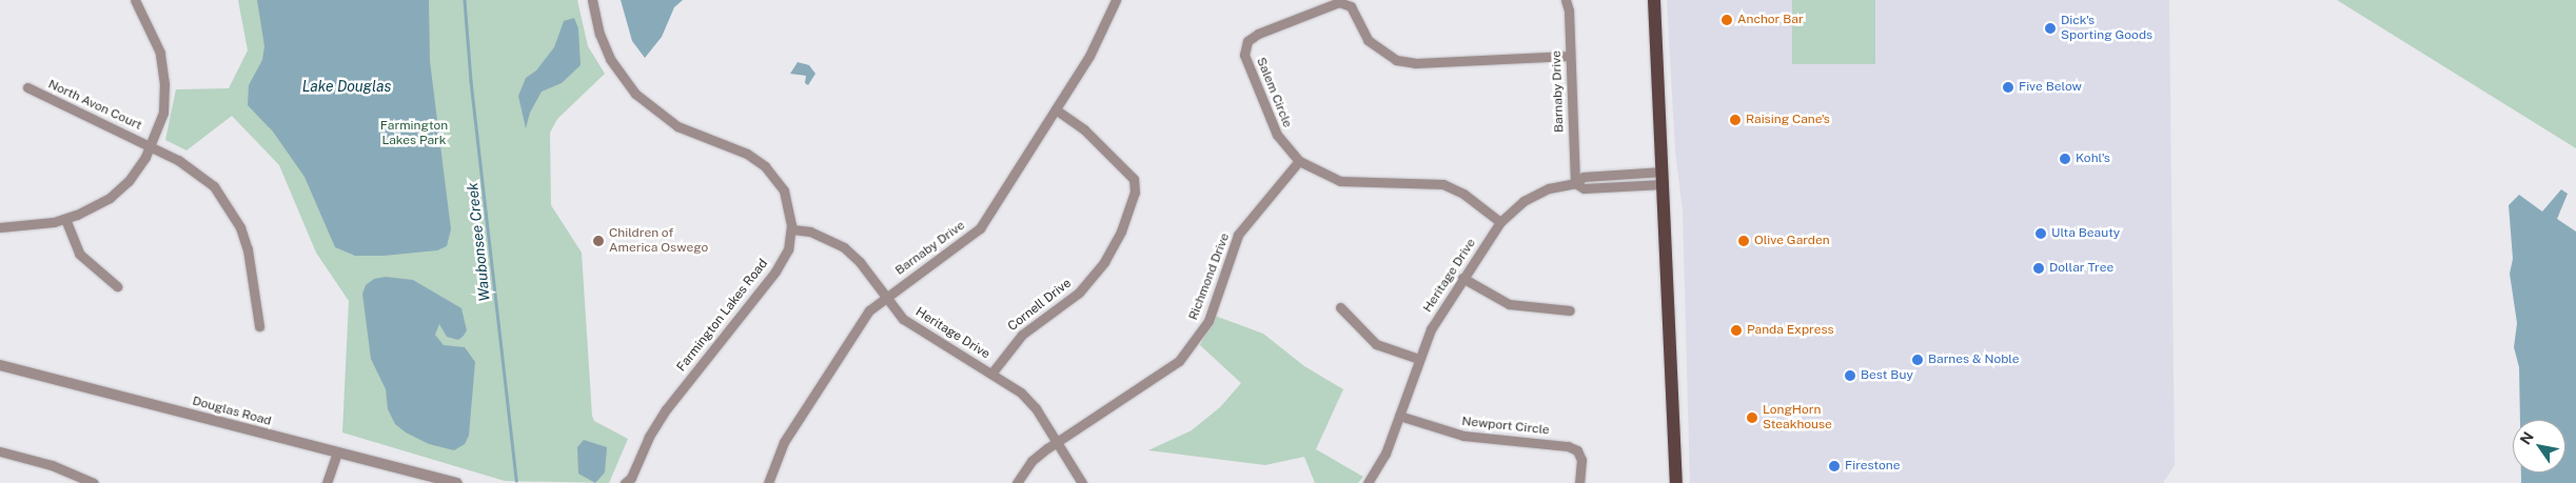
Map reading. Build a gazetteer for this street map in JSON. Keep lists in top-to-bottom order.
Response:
{
  "streets": {
    "street": [
      "Barnaby Drive",
      "Salem Circle",
      "North Avon Court",
      "Heritage Drive",
      "Richmond Drive",
      "Cornell Drive",
      "Farmington Lakes Road",
      "Douglas Road",
      "Newport Circle"
    ]
  },
  "crossings": [
    ["Barnaby Drive", "Salem Circle"],
    ["Barnaby Drive", "Heritage Drive"],
    ["Barnaby Drive", "Cornell Drive"],
    ["Salem Circle", "Heritage Drive"],
    ["Salem Circle", "Richmond Drive"],
    ["Heritage Drive", "Richmond Drive"],
    ["Heritage Drive", "Cornell Drive"],
    ["Heritage Drive", "Farmington Lakes Road"],
    ["Heritage Drive", "Newport Circle"]
  ],
  "water": ["Lake Douglas", "Waubonsee Creek"],
  "parks": ["Farmington Lakes Park"],
  "places": [
    "Anchor Bar",
    "Dick's Sporting Goods",
    "Five Below",
    "Raising Cane's",
    "Kohl's",
    "Ulta Beauty",
    "Children of America Oswego",
    "Olive Garden",
    "Dollar Tree",
    "Panda Express",
    "Barnes & Noble",
    "Best Buy",
    "LongHorn Steakhouse",
    "Firestone"
  ],
  "north": "top left"
}
